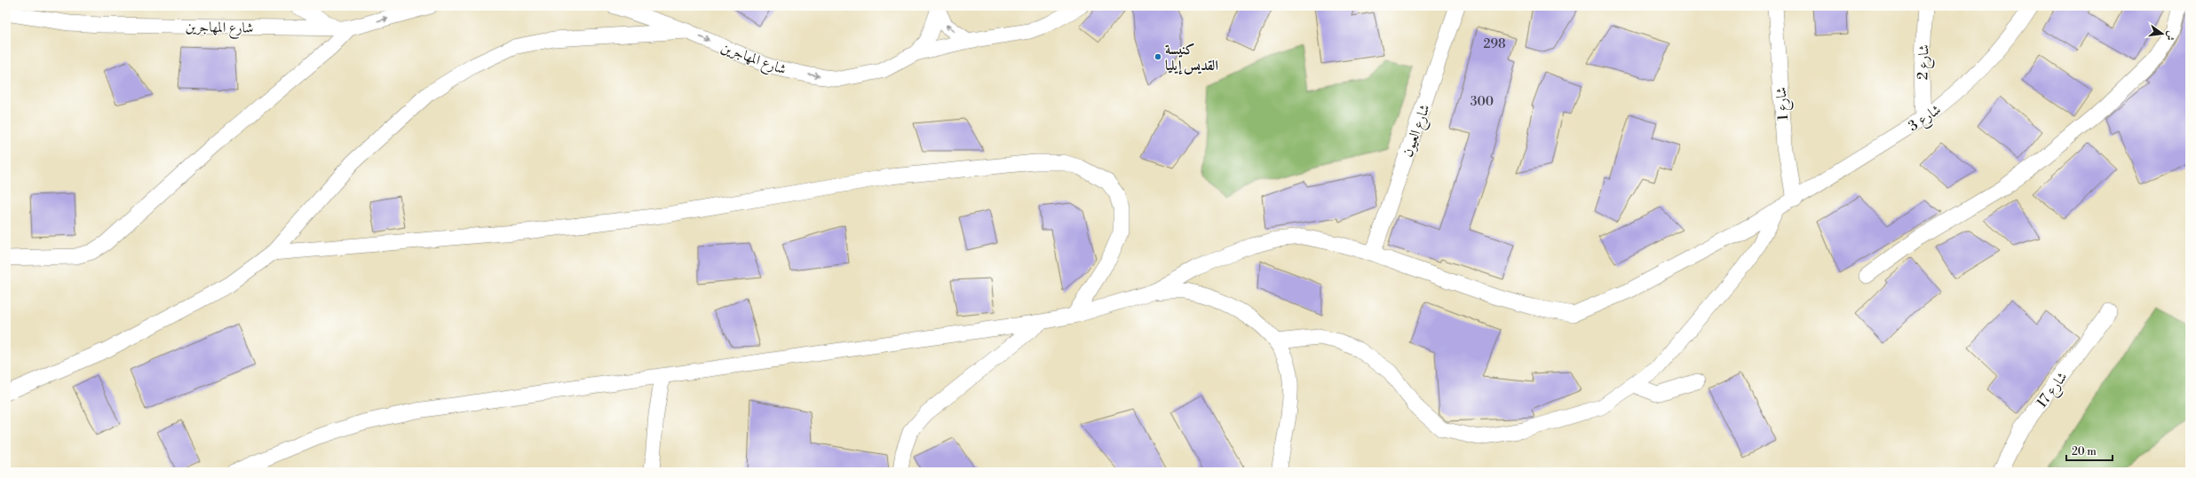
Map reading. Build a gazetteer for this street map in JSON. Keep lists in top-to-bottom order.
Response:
{
  "streets": {
    "street": [
      "شارع المهاجرين",
      "شارع 2",
      "شارع 1",
      "شارع 3",
      "شارع العيون",
      "شارع 17"
    ]
  },
  "crossings": [
    ["شارع 2", "شارع 3"],
    ["شارع 1", "شارع 3"],
    ["شارع 3", "شارع العيون"]
  ],
  "places": ["كنيسة القديس إيليا"],
  "house_numbers": ["298", "300"],
  "scale_bar": "20 m",
  "north": "right"
}
